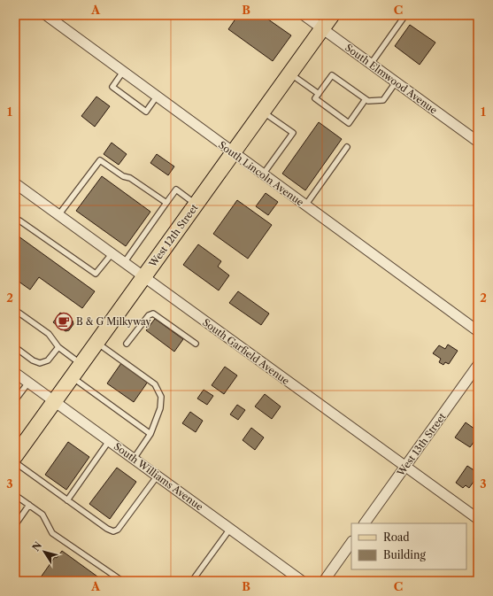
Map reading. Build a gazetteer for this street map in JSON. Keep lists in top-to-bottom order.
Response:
{
  "streets": {
    "main road": ["West 12th Street"],
    "street": [
      "South Elmwood Avenue",
      "South Lincoln Avenue",
      "South Garfield Avenue",
      "West 13th Street",
      "South Williams Avenue"
    ]
  },
  "crossings": [
    ["South Elmwood Avenue", "West 12th Street"],
    ["South Lincoln Avenue", "West 12th Street"],
    ["West 12th Street", "South Garfield Avenue"],
    ["West 12th Street", "South Williams Avenue"],
    ["South Garfield Avenue", "West 13th Street"]
  ],
  "places": {
    "cafe": ["B & G Milkyway"]
  },
  "legend": ["Road", "Building"],
  "north": "top left",
  "grid": {
    "columns": ["A", "B", "C"],
    "rows": ["1", "2", "3"]
  }
}
